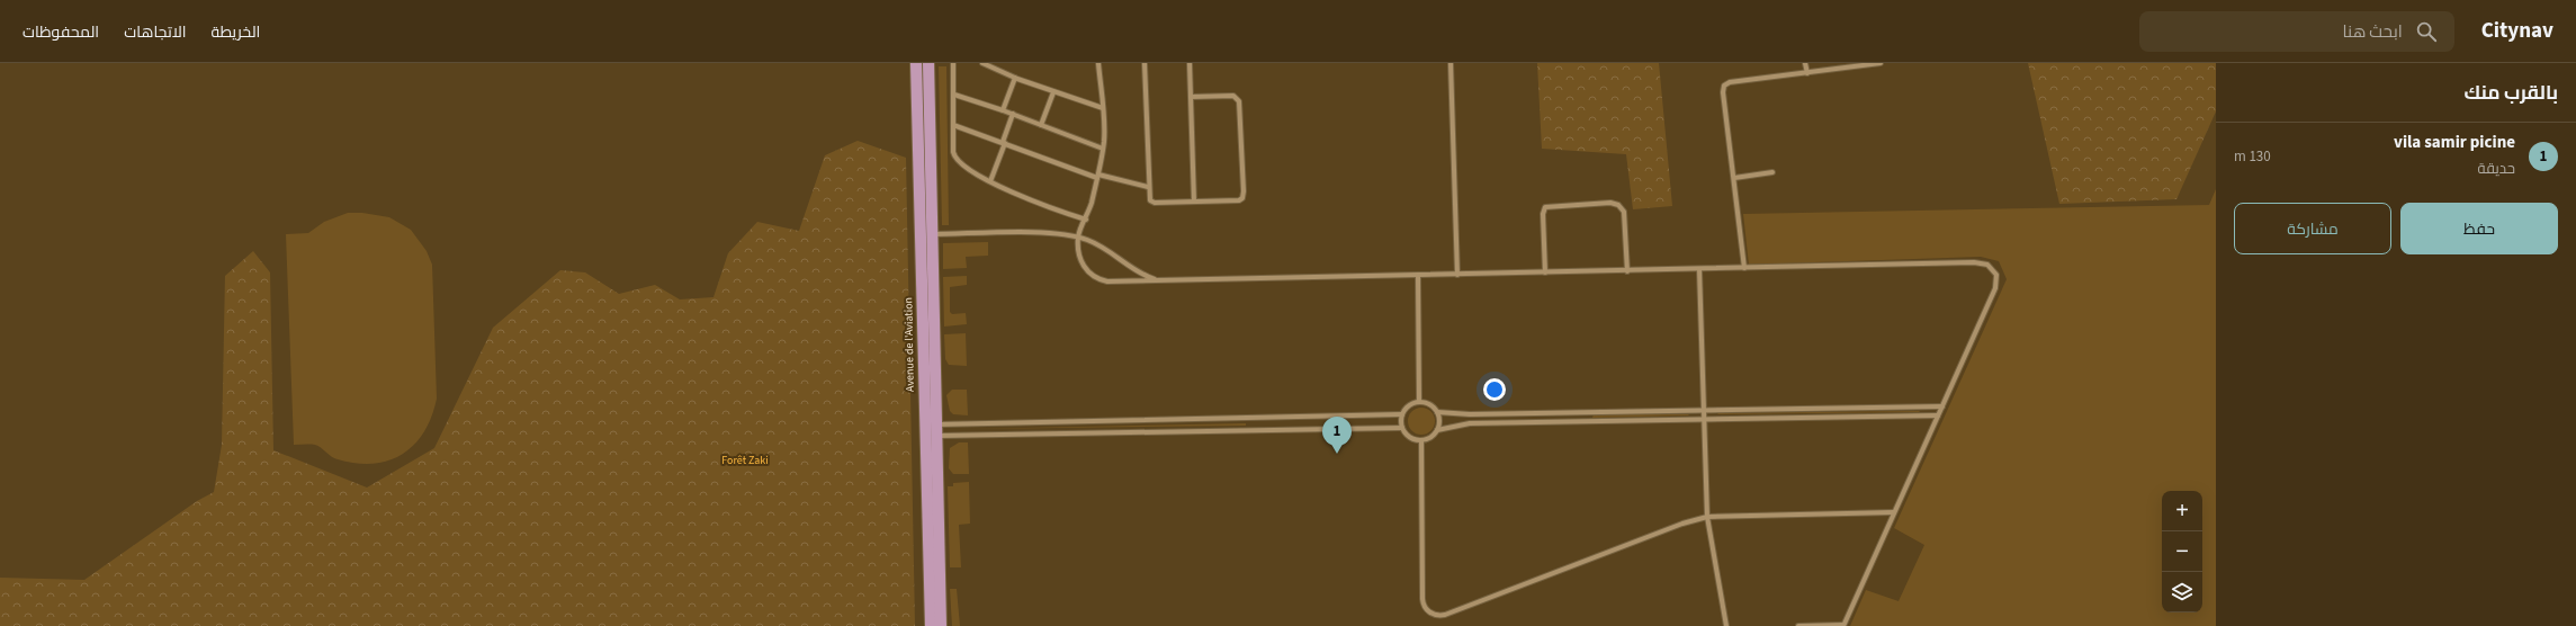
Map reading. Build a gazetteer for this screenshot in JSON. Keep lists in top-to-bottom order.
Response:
{
  "streets": {
    "main road": ["Avenue de l'Aviation"]
  },
  "parks": ["Forêt Zaki"],
  "page": {
    "header": "Citynav",
    "search": "ابحث هنا",
    "nav": ["الخريطة", "الاتجاهات", "المحفوظات"],
    "heading": "بالقرب منك",
    "list": [
      {
        "mark": "1",
        "name": "vila samir picine",
        "note": "حديقة",
        "value": "130 m"
      }
    ],
    "buttons": ["حفظ", "مشاركة"],
    "pins": "1",
    "map_buttons": ["+", "−"]
  }
}
